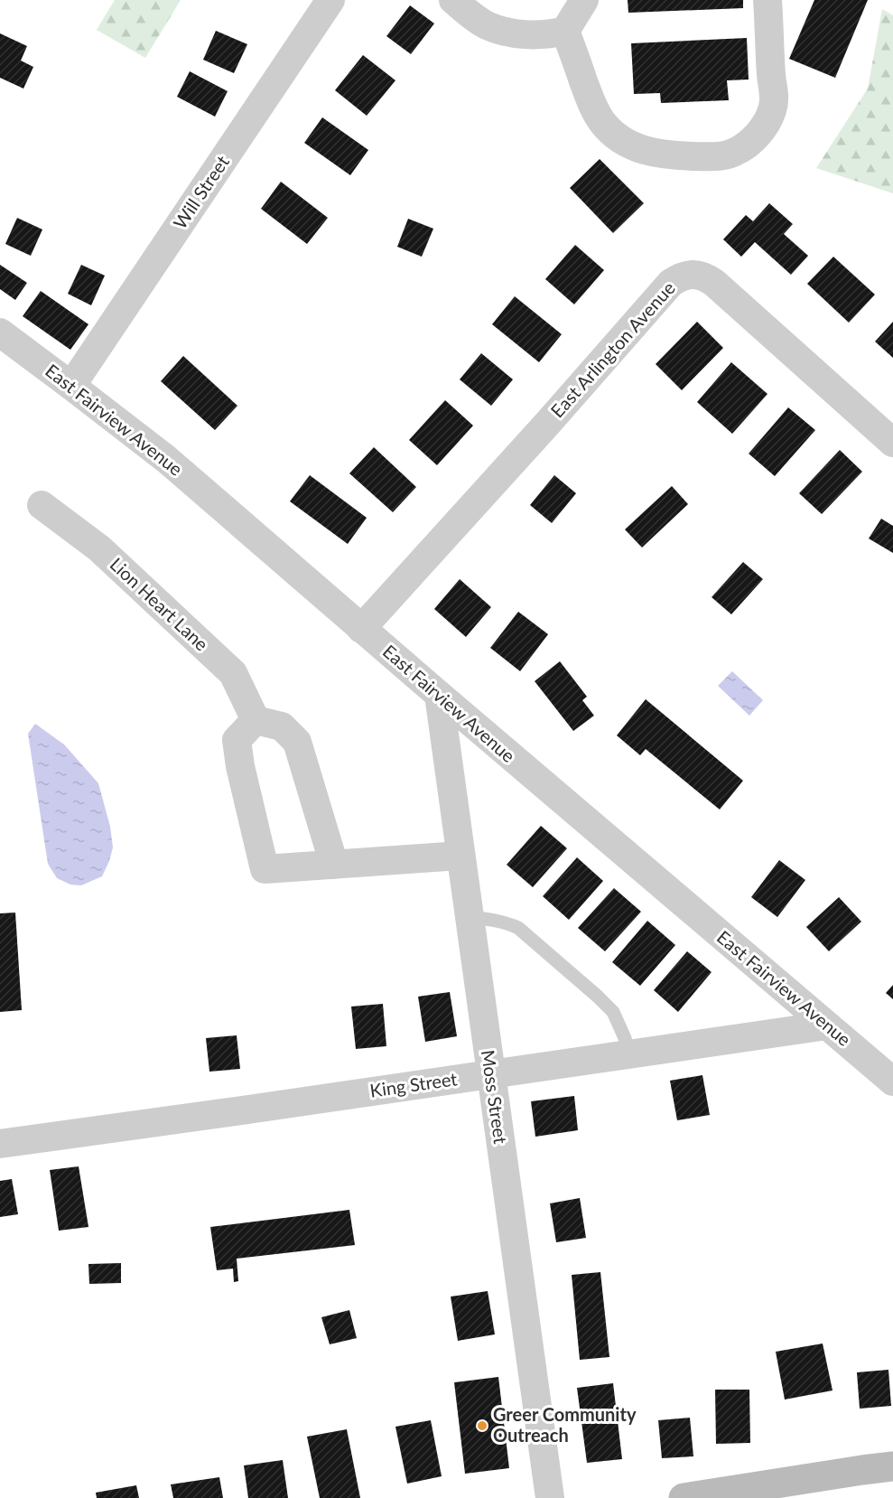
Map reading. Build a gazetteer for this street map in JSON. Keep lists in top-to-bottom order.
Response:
{
  "streets": {
    "street": [
      "Will Street",
      "East Arlington Avenue",
      "East Fairview Avenue",
      "Lion Heart Lane",
      "King Street",
      "Moss Street"
    ]
  },
  "crossings": [
    ["Will Street", "East Fairview Avenue"],
    ["East Arlington Avenue", "East Fairview Avenue"],
    ["East Fairview Avenue", "King Street"],
    ["East Fairview Avenue", "Moss Street"],
    ["King Street", "Moss Street"]
  ],
  "places": ["Greer Community Outreach"]
}
